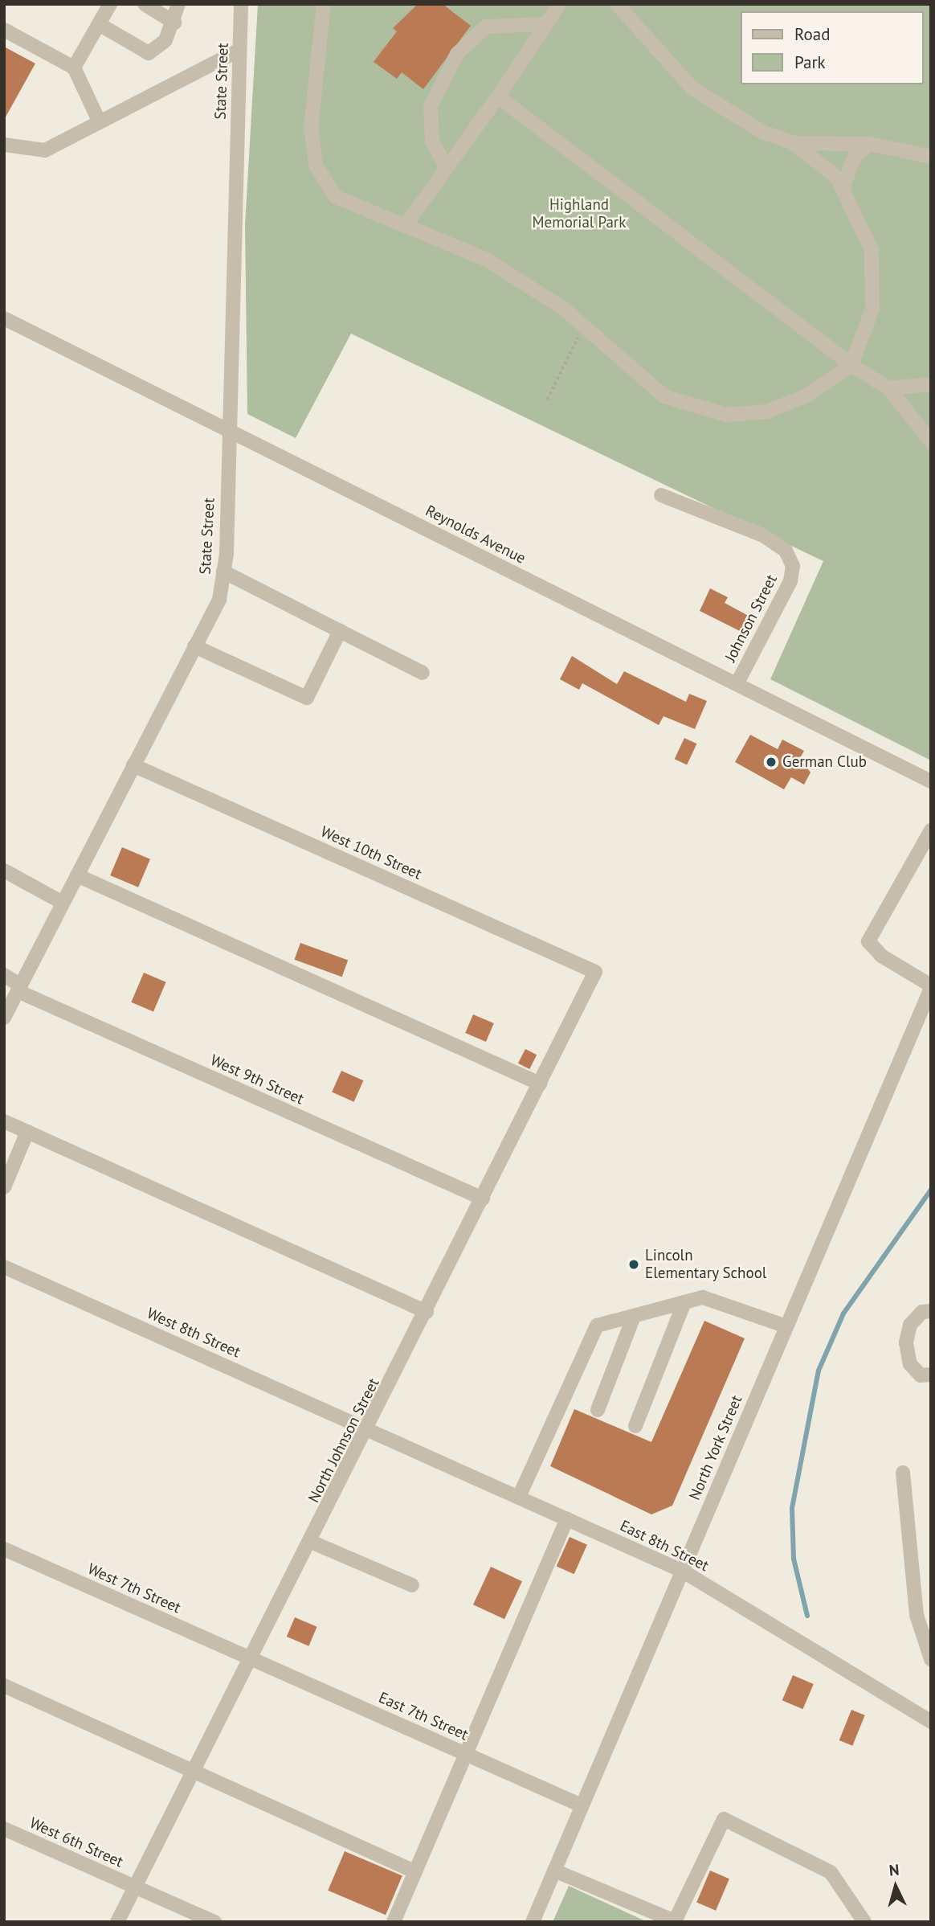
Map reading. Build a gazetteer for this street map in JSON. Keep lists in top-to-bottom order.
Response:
{
  "streets": {
    "street": [
      "State Street",
      "Reynolds Avenue",
      "Johnson Street",
      "West 10th Street",
      "West 9th Street",
      "West 8th Street",
      "North Johnson Street",
      "North York Street",
      "East 8th Street",
      "West 7th Street",
      "East 7th Street",
      "West 6th Street"
    ]
  },
  "crossings": [
    ["State Street", "Reynolds Avenue"],
    ["State Street", "West 10th Street"],
    ["State Street", "West 9th Street"],
    ["Reynolds Avenue", "Johnson Street"],
    ["West 10th Street", "North Johnson Street"],
    ["West 9th Street", "North Johnson Street"],
    ["West 8th Street", "North Johnson Street"],
    ["West 8th Street", "East 8th Street"],
    ["North Johnson Street", "East 8th Street"],
    ["North Johnson Street", "West 7th Street"],
    ["North Johnson Street", "East 7th Street"],
    ["North Johnson Street", "West 6th Street"],
    ["North York Street", "East 8th Street"],
    ["North York Street", "East 7th Street"],
    ["West 7th Street", "East 7th Street"]
  ],
  "parks": ["Highland Memorial Park"],
  "places": ["German Club", "Lincoln Elementary School"],
  "legend": ["Road", "Park"],
  "north": "top"
}
